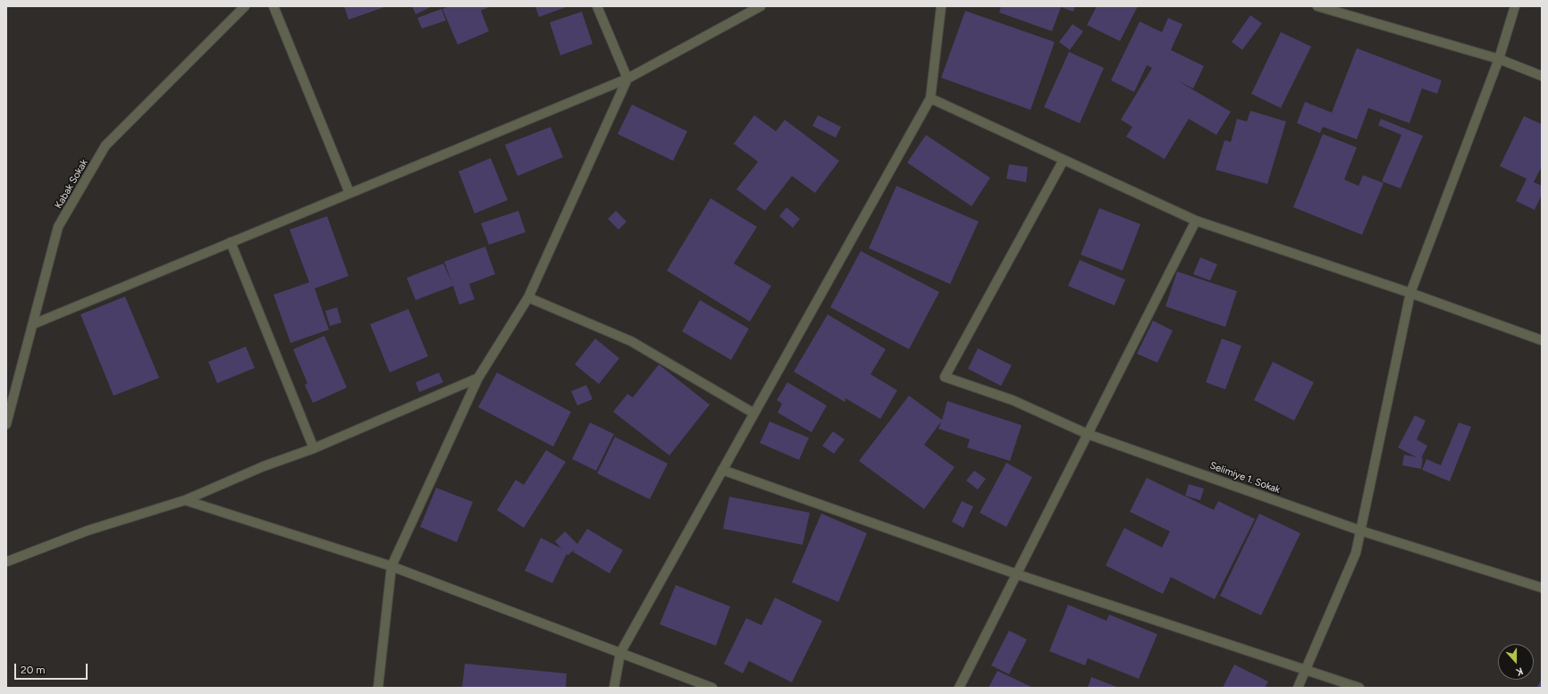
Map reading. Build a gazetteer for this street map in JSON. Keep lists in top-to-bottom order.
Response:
{
  "streets": {
    "street": ["Kabak Sokak", "Selimiye 1. Sokak"]
  },
  "scale_bar": "20 m",
  "north": "bottom"
}
